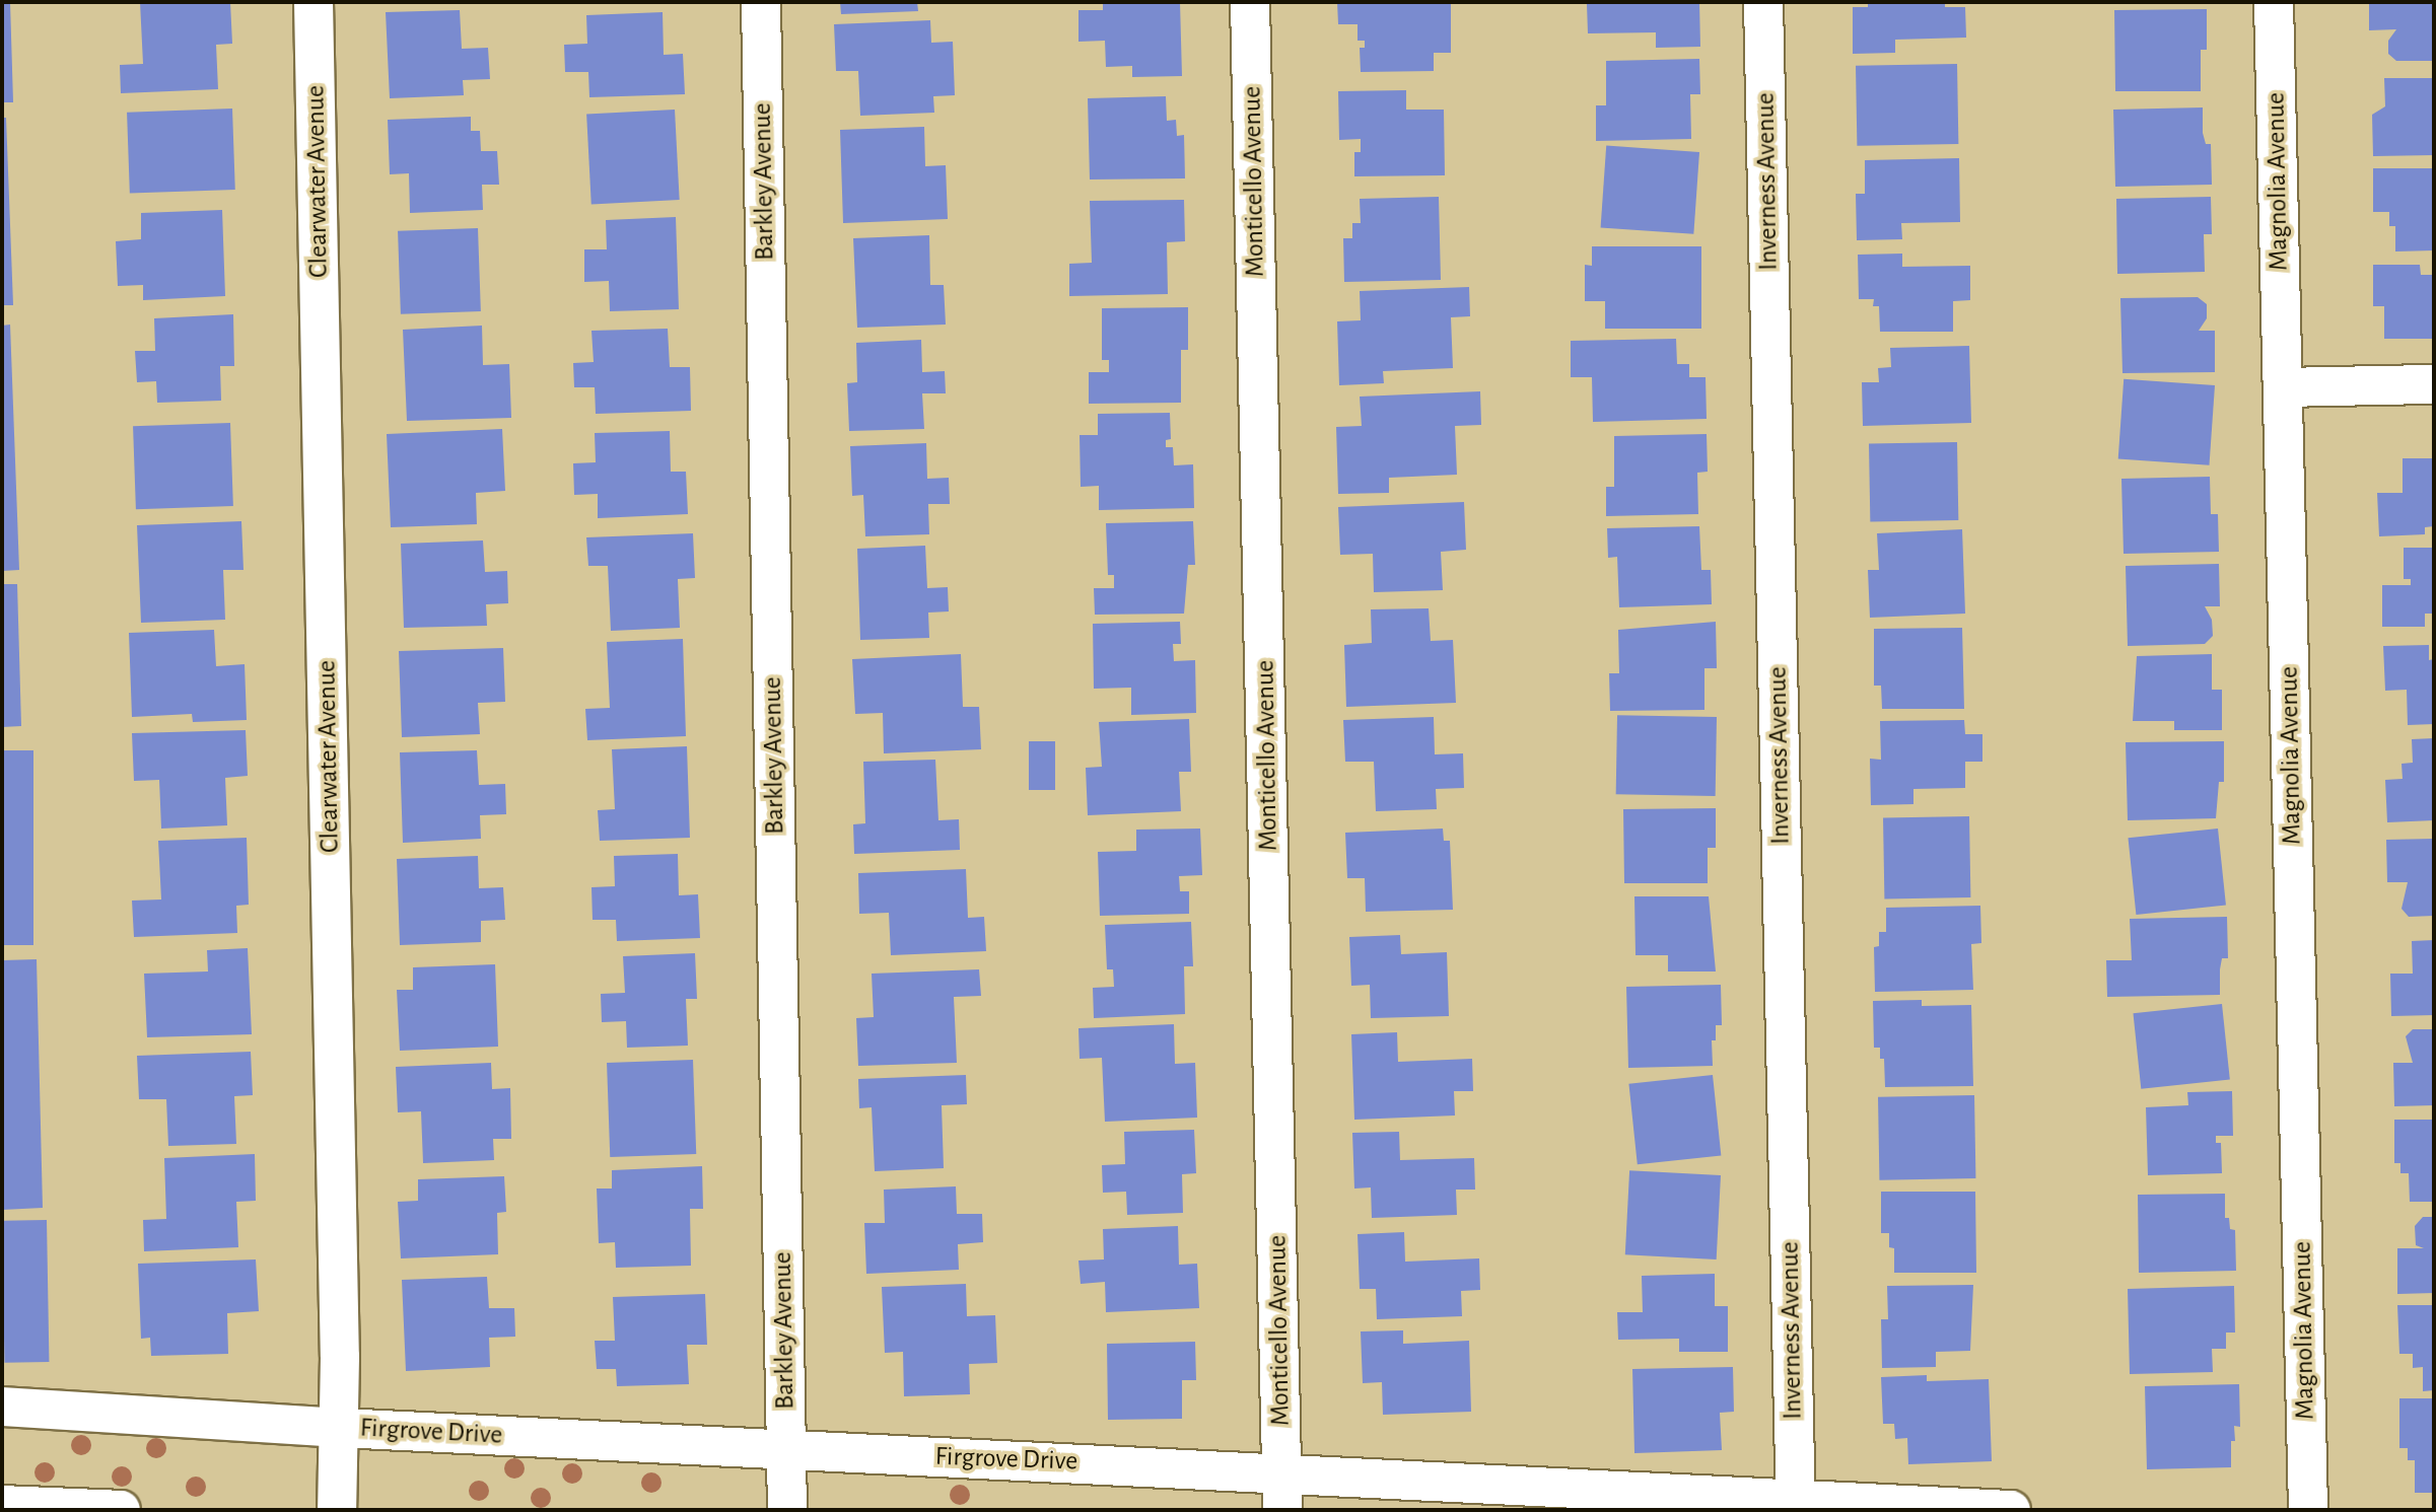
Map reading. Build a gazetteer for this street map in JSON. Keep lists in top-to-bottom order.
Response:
{
  "streets": {
    "street": [
      "Clearwater Avenue",
      "Barkley Avenue",
      "Monticello Avenue",
      "Inverness Avenue",
      "Magnolia Avenue",
      "Firgrove Drive"
    ]
  },
  "crossings": [
    ["Clearwater Avenue", "Firgrove Drive"],
    ["Barkley Avenue", "Firgrove Drive"],
    ["Monticello Avenue", "Firgrove Drive"],
    ["Inverness Avenue", "Firgrove Drive"]
  ]
}
